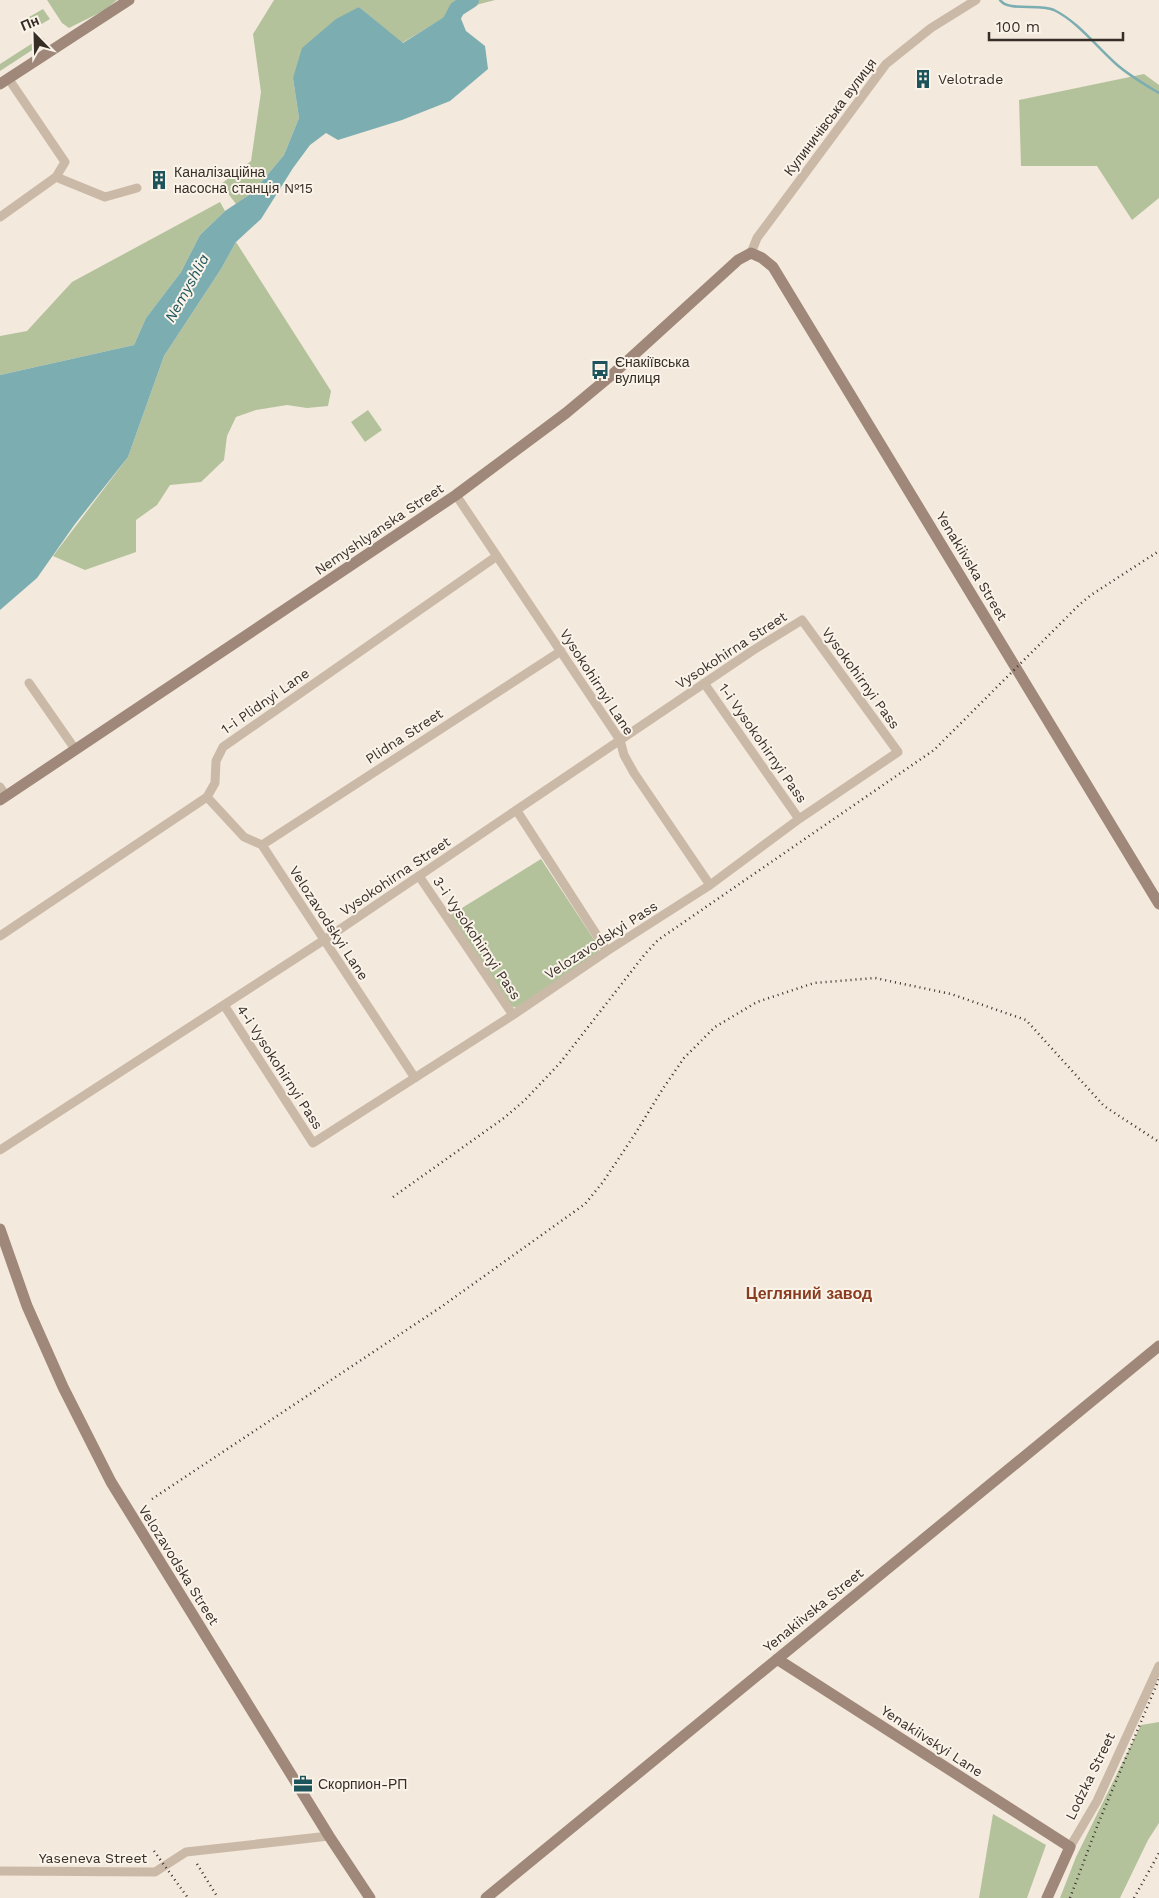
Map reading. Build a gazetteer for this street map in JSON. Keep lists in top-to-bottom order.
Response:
{
  "streets": {
    "street": [
      "Кулиничівська вулиця",
      "Nemyshlyanska Street",
      "Yenakiivska Street",
      "Vysokohirna Street",
      "Vysokohirnyi Pass",
      "Vysokohirnyi Lane",
      "1-i Plidnyi Lane",
      "Plidna Street",
      "1-i Vysokohirnyi Pass",
      "Velozavodskyi Lane",
      "3-i Vysokohirnyi Pass",
      "Velozavodskyi Pass",
      "4-i Vysokohirnyi Pass",
      "Velozavodska Street",
      "Yenakiivskyi Lane",
      "Lodzka Street",
      "Yaseneva Street"
    ]
  },
  "crossings": [
    ["Кулиничівська вулиця", "Nemyshlyanska Street"],
    ["Кулиничівська вулиця", "Yenakiivska Street"],
    ["Nemyshlyanska Street", "Yenakiivska Street"],
    ["Nemyshlyanska Street", "Vysokohirnyi Lane"],
    ["Yenakiivska Street", "Yenakiivskyi Lane"],
    ["Vysokohirna Street", "Vysokohirnyi Pass"],
    ["Vysokohirna Street", "Vysokohirnyi Lane"],
    ["Vysokohirna Street", "1-i Vysokohirnyi Pass"],
    ["Vysokohirna Street", "Velozavodskyi Lane"],
    ["Vysokohirna Street", "3-i Vysokohirnyi Pass"],
    ["Vysokohirna Street", "4-i Vysokohirnyi Pass"],
    ["Vysokohirnyi Pass", "Velozavodskyi Pass"],
    ["Vysokohirnyi Lane", "1-i Plidnyi Lane"],
    ["Vysokohirnyi Lane", "Plidna Street"],
    ["Vysokohirnyi Lane", "Velozavodskyi Pass"],
    ["1-i Plidnyi Lane", "Velozavodskyi Lane"],
    ["Plidna Street", "Velozavodskyi Lane"],
    ["1-i Vysokohirnyi Pass", "Velozavodskyi Pass"],
    ["Velozavodskyi Lane", "Velozavodskyi Pass"],
    ["3-i Vysokohirnyi Pass", "Velozavodskyi Pass"],
    ["Velozavodskyi Pass", "4-i Vysokohirnyi Pass"],
    ["Velozavodska Street", "Yaseneva Street"],
    ["Yenakiivskyi Lane", "Lodzka Street"]
  ],
  "districts": ["Цегляний завод"],
  "water": ["Nemyshlia"],
  "places": {
    "building": ["Velotrade", "Каналізаційна насосна станція №15"],
    "bus stop": ["Єнакіївська вулиця"],
    "office": ["Скорпион-РП"]
  },
  "scale_bar": "100 m",
  "north": "top left"
}
